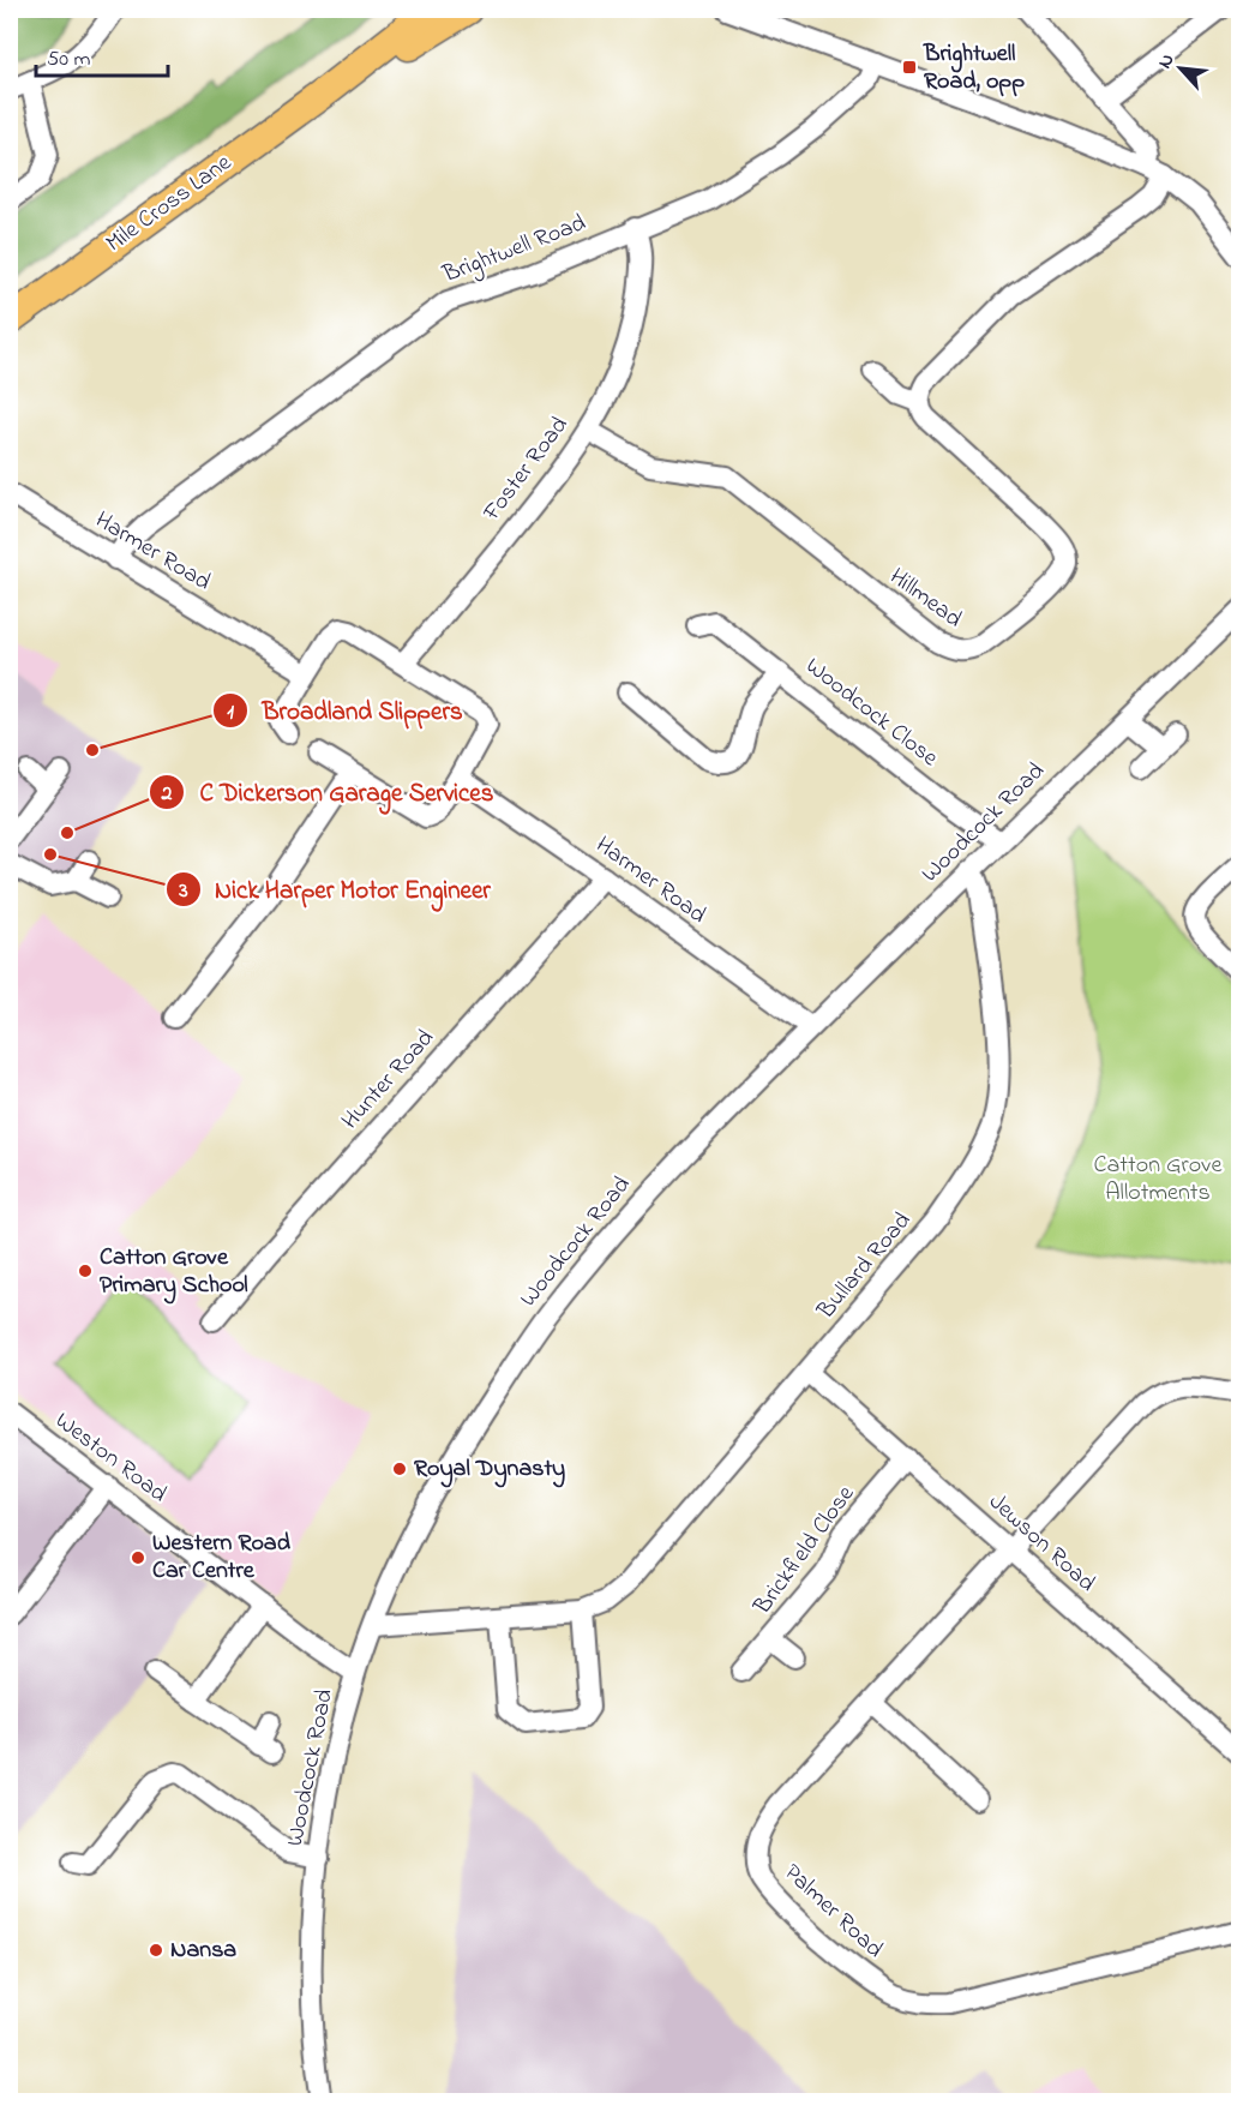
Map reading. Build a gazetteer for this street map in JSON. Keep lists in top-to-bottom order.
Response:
{
  "streets": {
    "highway": ["Mile Cross Lane"],
    "street": [
      "Brightwell Road",
      "Foster Road",
      "Harmer Road",
      "Hillmead",
      "Woodcock Close",
      "Woodcock Road",
      "Hunter Road",
      "Bullard Road",
      "Weston Road",
      "Jewson Road",
      "Brickfield Close",
      "Palmer Road"
    ]
  },
  "crossings": [
    ["Brightwell Road", "Foster Road"],
    ["Brightwell Road", "Harmer Road"],
    ["Foster Road", "Hillmead"],
    ["Harmer Road", "Woodcock Road"],
    ["Harmer Road", "Hunter Road"],
    ["Woodcock Close", "Woodcock Road"],
    ["Woodcock Road", "Bullard Road"],
    ["Woodcock Road", "Weston Road"],
    ["Bullard Road", "Jewson Road"],
    ["Jewson Road", "Brickfield Close"],
    ["Jewson Road", "Palmer Road"]
  ],
  "parks": ["Catton Grove Allotments"],
  "places": {
    "transit": ["Brightwell Road, opp"],
    "other": [
      "Broadland Slippers",
      "C Dickerson Garage Services",
      "Nick Harper Motor Engineer",
      "Catton Grove Primary School",
      "Royal Dynasty",
      "Western Road Car Centre",
      "Nansa"
    ]
  },
  "scale_bar": "50 m",
  "north": "top left"
}
